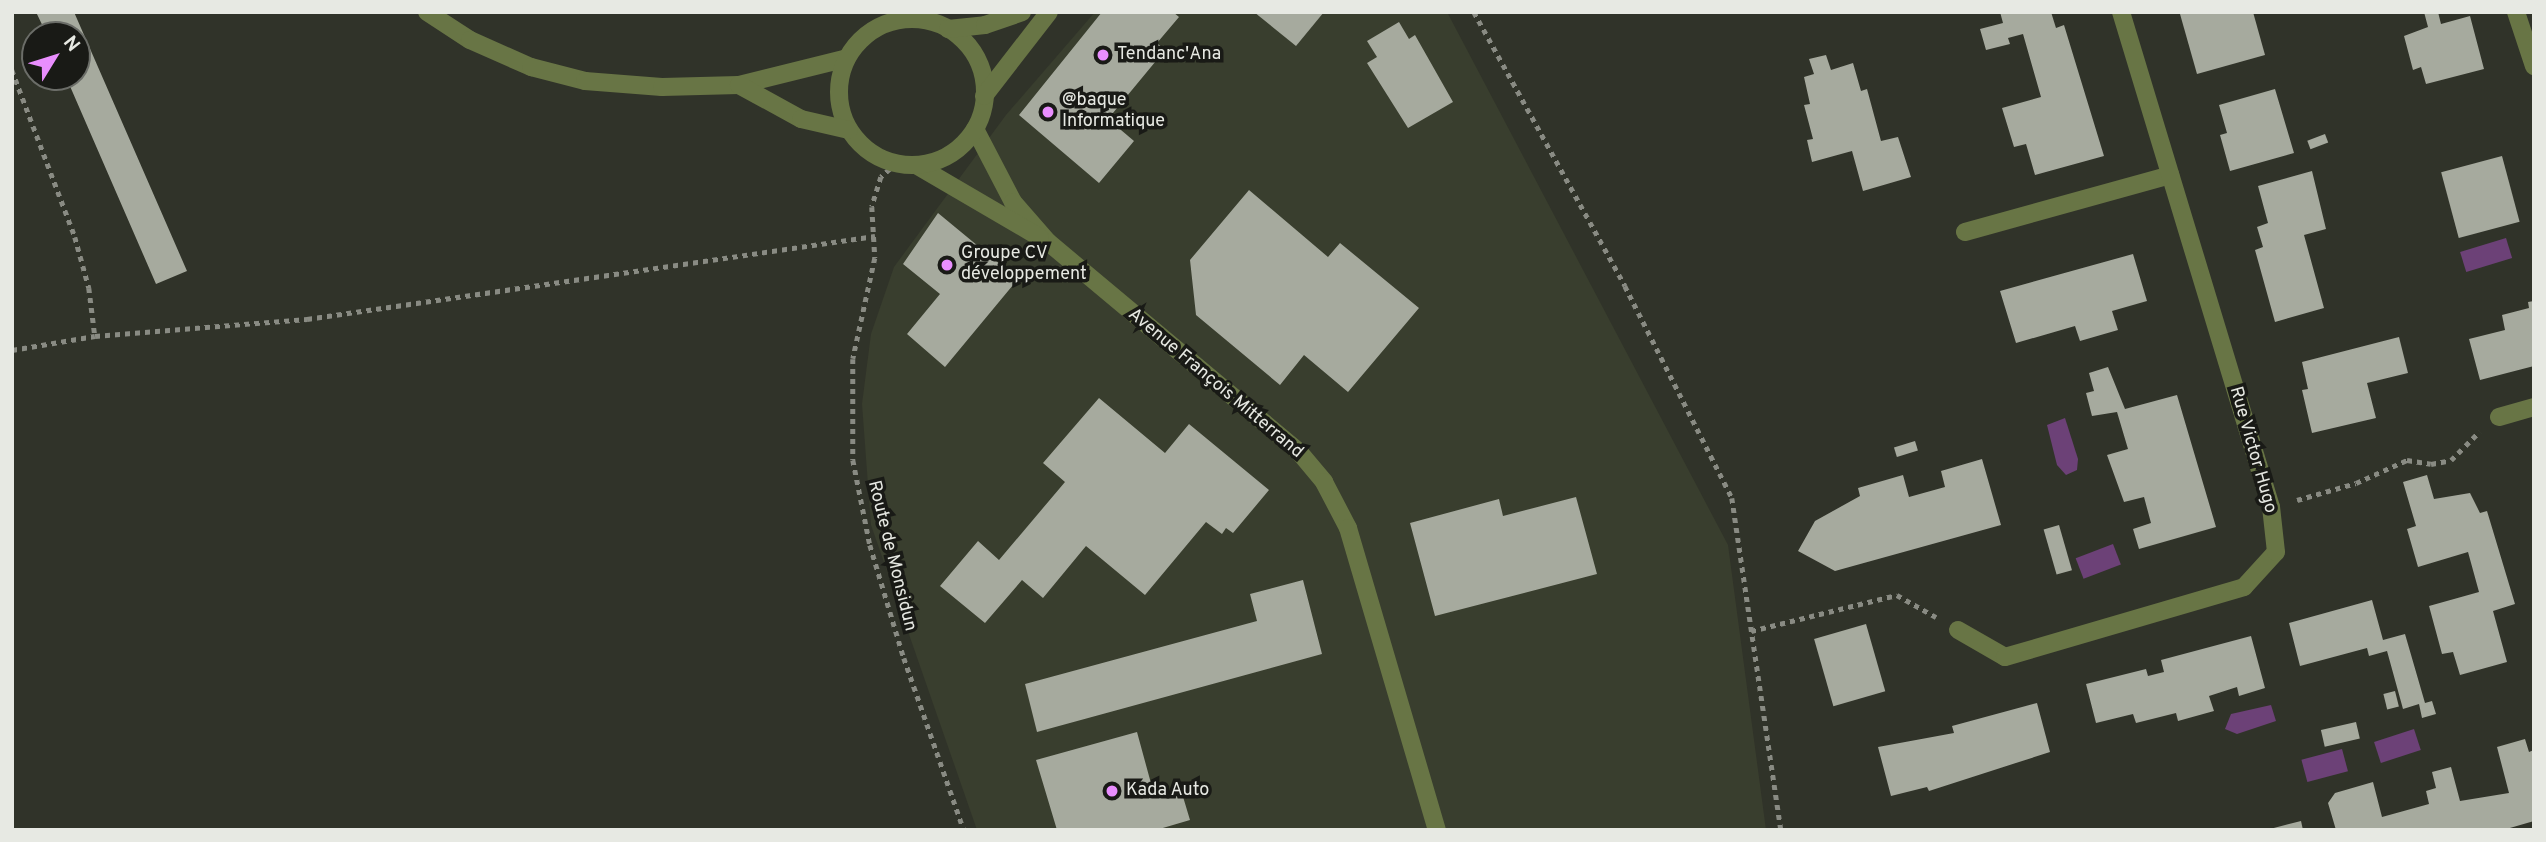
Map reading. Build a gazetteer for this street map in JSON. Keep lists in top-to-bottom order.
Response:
{
  "streets": {
    "street": ["Avenue François Mitterrand", "Rue Victor Hugo"],
    "path": ["Route de Monsidun"]
  },
  "crossings": [
    ["Avenue François Mitterrand", "Route de Monsidun"]
  ],
  "places": [
    "Tendanc'Ana",
    "@baque Informatique",
    "Groupe CV développement",
    "Kada Auto"
  ],
  "north": "top right"
}
